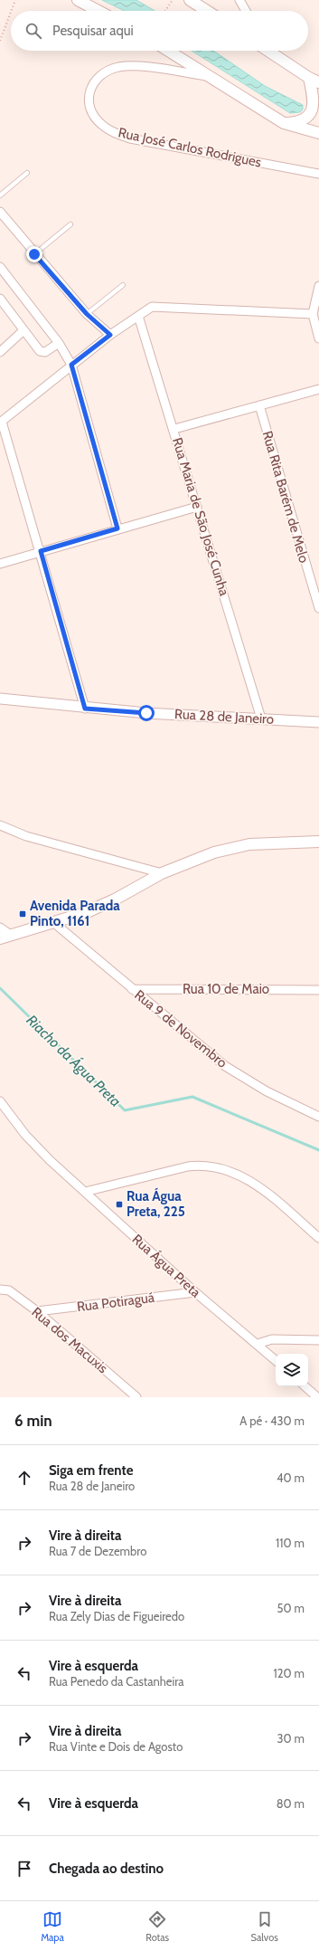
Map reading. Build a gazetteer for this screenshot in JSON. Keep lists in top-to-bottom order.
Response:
{
  "streets": {
    "street": [
      "Rua José Carlos Rodrigues",
      "Rua Rita Barém de Melo",
      "Rua Maria de São José Cunha",
      "Rua 28 de Janeiro",
      "Rua 10 de Maio",
      "Rua 9 de Novembro",
      "Rua Água Preta",
      "Rua Potiraguá",
      "Rua dos Macuxis"
    ]
  },
  "crossings": [
    ["Rua Maria de São José Cunha", "Rua 28 de Janeiro"],
    ["Rua 10 de Maio", "Rua 9 de Novembro"],
    ["Rua Água Preta", "Rua Potiraguá"],
    ["Rua Potiraguá", "Rua dos Macuxis"]
  ],
  "water": ["Riacho da Água Preta"],
  "places": {
    "transit": ["Avenida Parada Pinto, 1161", "Rua Água Preta, 225"]
  },
  "page": {
    "search": "Pesquisar aqui",
    "heading": ["6 min", "A pé · 430 m"],
    "list": [
      ["Siga em frente", "Rua 28 de Janeiro", "40 m"],
      ["Vire à direita", "Rua 7 de Dezembro", "110 m"],
      ["Vire à direita", "Rua Zely Dias de Figueiredo", "50 m"],
      ["Vire à esquerda", "Rua Penedo da Castanheira", "120 m"],
      ["Vire à direita", "Rua Vinte e Dois de Agosto", "30 m"],
      ["Vire à esquerda", "80 m"],
      "Chegada ao destino"
    ],
    "nav": ["Mapa", "Rotas", "Salvos"]
  }
}
